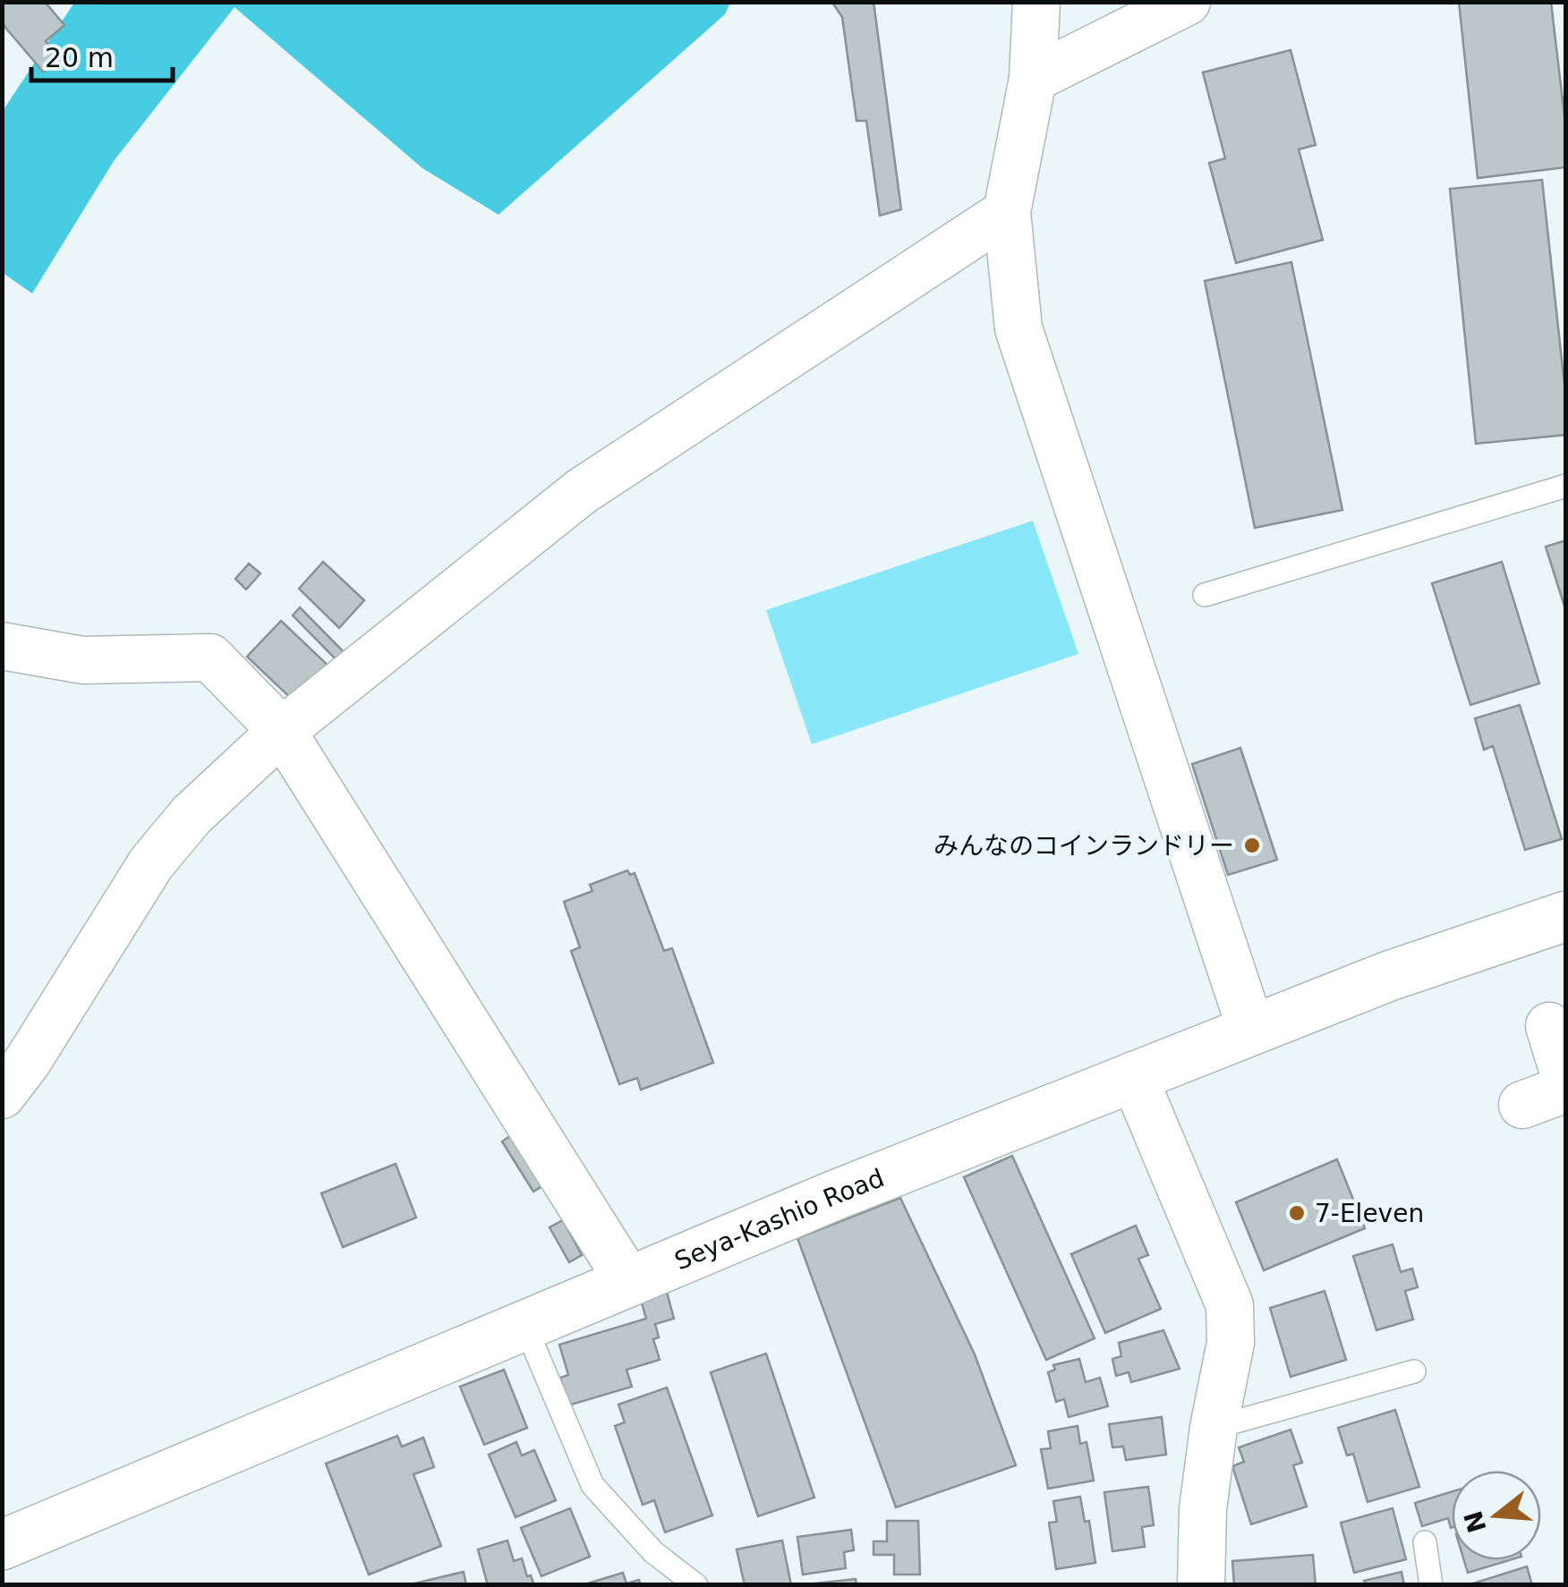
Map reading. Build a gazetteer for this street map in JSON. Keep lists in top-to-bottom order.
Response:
{
  "streets": {
    "main road": ["Seya-Kashio Road"]
  },
  "places": ["みんなのコインランドリー", "7-Eleven"],
  "scale_bar": "20 m",
  "north": "left"
}
